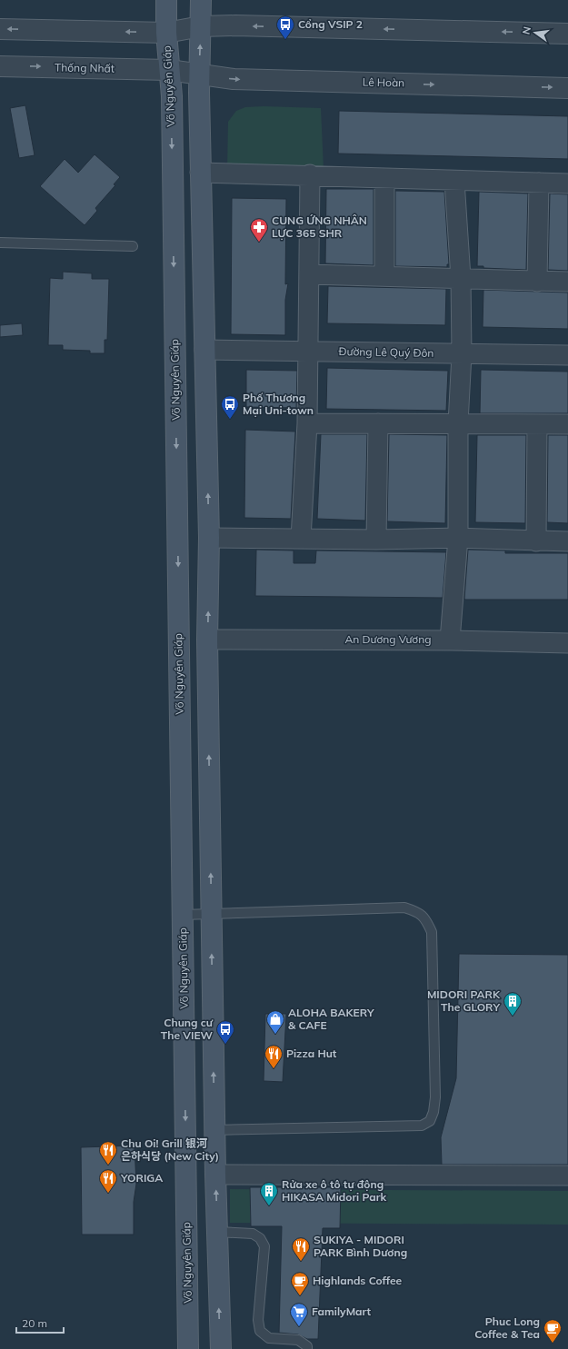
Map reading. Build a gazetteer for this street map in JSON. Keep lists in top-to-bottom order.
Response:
{
  "streets": {
    "main road": ["Võ Nguyên Giáp"],
    "street": [
      "Thống Nhất",
      "Lê Hoàn",
      "Đường Lê Quý Đôn",
      "An Dương Vương"
    ]
  },
  "crossings": [
    ["Thống Nhất", "Lê Hoàn"],
    ["Thống Nhất", "Võ Nguyên Giáp"]
  ],
  "places": {
    "bus stop": ["Cổng VSIP 2", "Phố Thương Mại Uni-town", "Chung cư The VIEW"],
    "pharmacy": ["CUNG ỨNG NHÂN LỰC 365 SHR"],
    "building": ["MIDORI PARK The GLORY", "Rửa xe ô tô tự động HIKASA Midori Park"],
    "shop": ["ALOHA BAKERY & CAFE"],
    "restaurant": [
      "Pizza Hut",
      "Chu Oi! Grill 银河 은하식당 (New City)",
      "YORIGA",
      "SUKIYA - MIDORI PARK Bình Dương"
    ],
    "cafe": ["Highlands Coffee", "Phuc Long Coffee & Tea"],
    "supermarket": ["FamilyMart"]
  },
  "scale_bar": "20 m",
  "north": "left"
}
